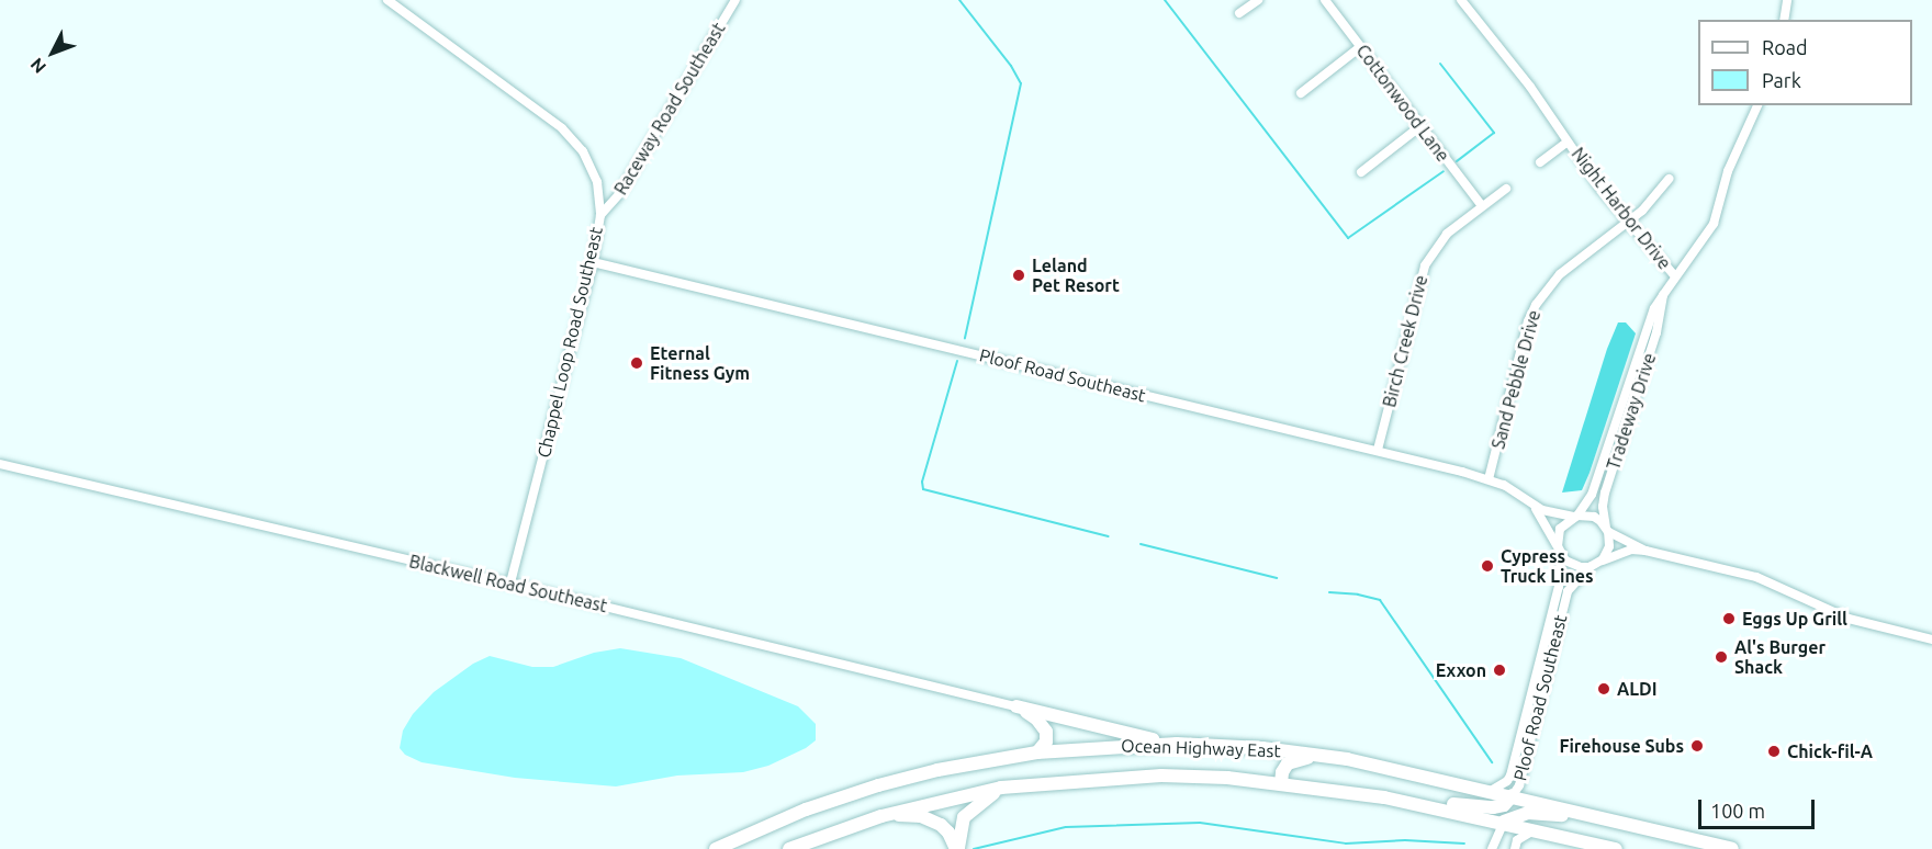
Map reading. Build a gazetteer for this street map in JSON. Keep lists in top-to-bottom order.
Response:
{
  "streets": {
    "highway": ["Ocean Highway East"],
    "street": [
      "Cottonwood Lane",
      "Raceway Road Southeast",
      "Night Harbor Drive",
      "Birch Creek Drive",
      "Chappel Loop Road Southeast",
      "Ploof Road Southeast",
      "Sand Pebble Drive",
      "Tradeway Drive",
      "Blackwell Road Southeast"
    ]
  },
  "crossings": [
    ["Cottonwood Lane", "Birch Creek Drive"],
    ["Raceway Road Southeast", "Chappel Loop Road Southeast"],
    ["Night Harbor Drive", "Sand Pebble Drive"],
    ["Night Harbor Drive", "Tradeway Drive"],
    ["Birch Creek Drive", "Ploof Road Southeast"],
    ["Chappel Loop Road Southeast", "Ploof Road Southeast"],
    ["Chappel Loop Road Southeast", "Blackwell Road Southeast"],
    ["Ploof Road Southeast", "Sand Pebble Drive"],
    ["Ploof Road Southeast", "Tradeway Drive"],
    ["Ploof Road Southeast", "Ocean Highway East"]
  ],
  "places": [
    "Leland Pet Resort",
    "Eternal Fitness Gym",
    "Cypress Truck Lines",
    "Eggs Up Grill",
    "Al's Burger Shack",
    "Exxon",
    "ALDI",
    "Firehouse Subs",
    "Chick-fil-A"
  ],
  "legend": ["Road", "Park"],
  "scale_bar": "100 m",
  "north": "bottom left"
}
